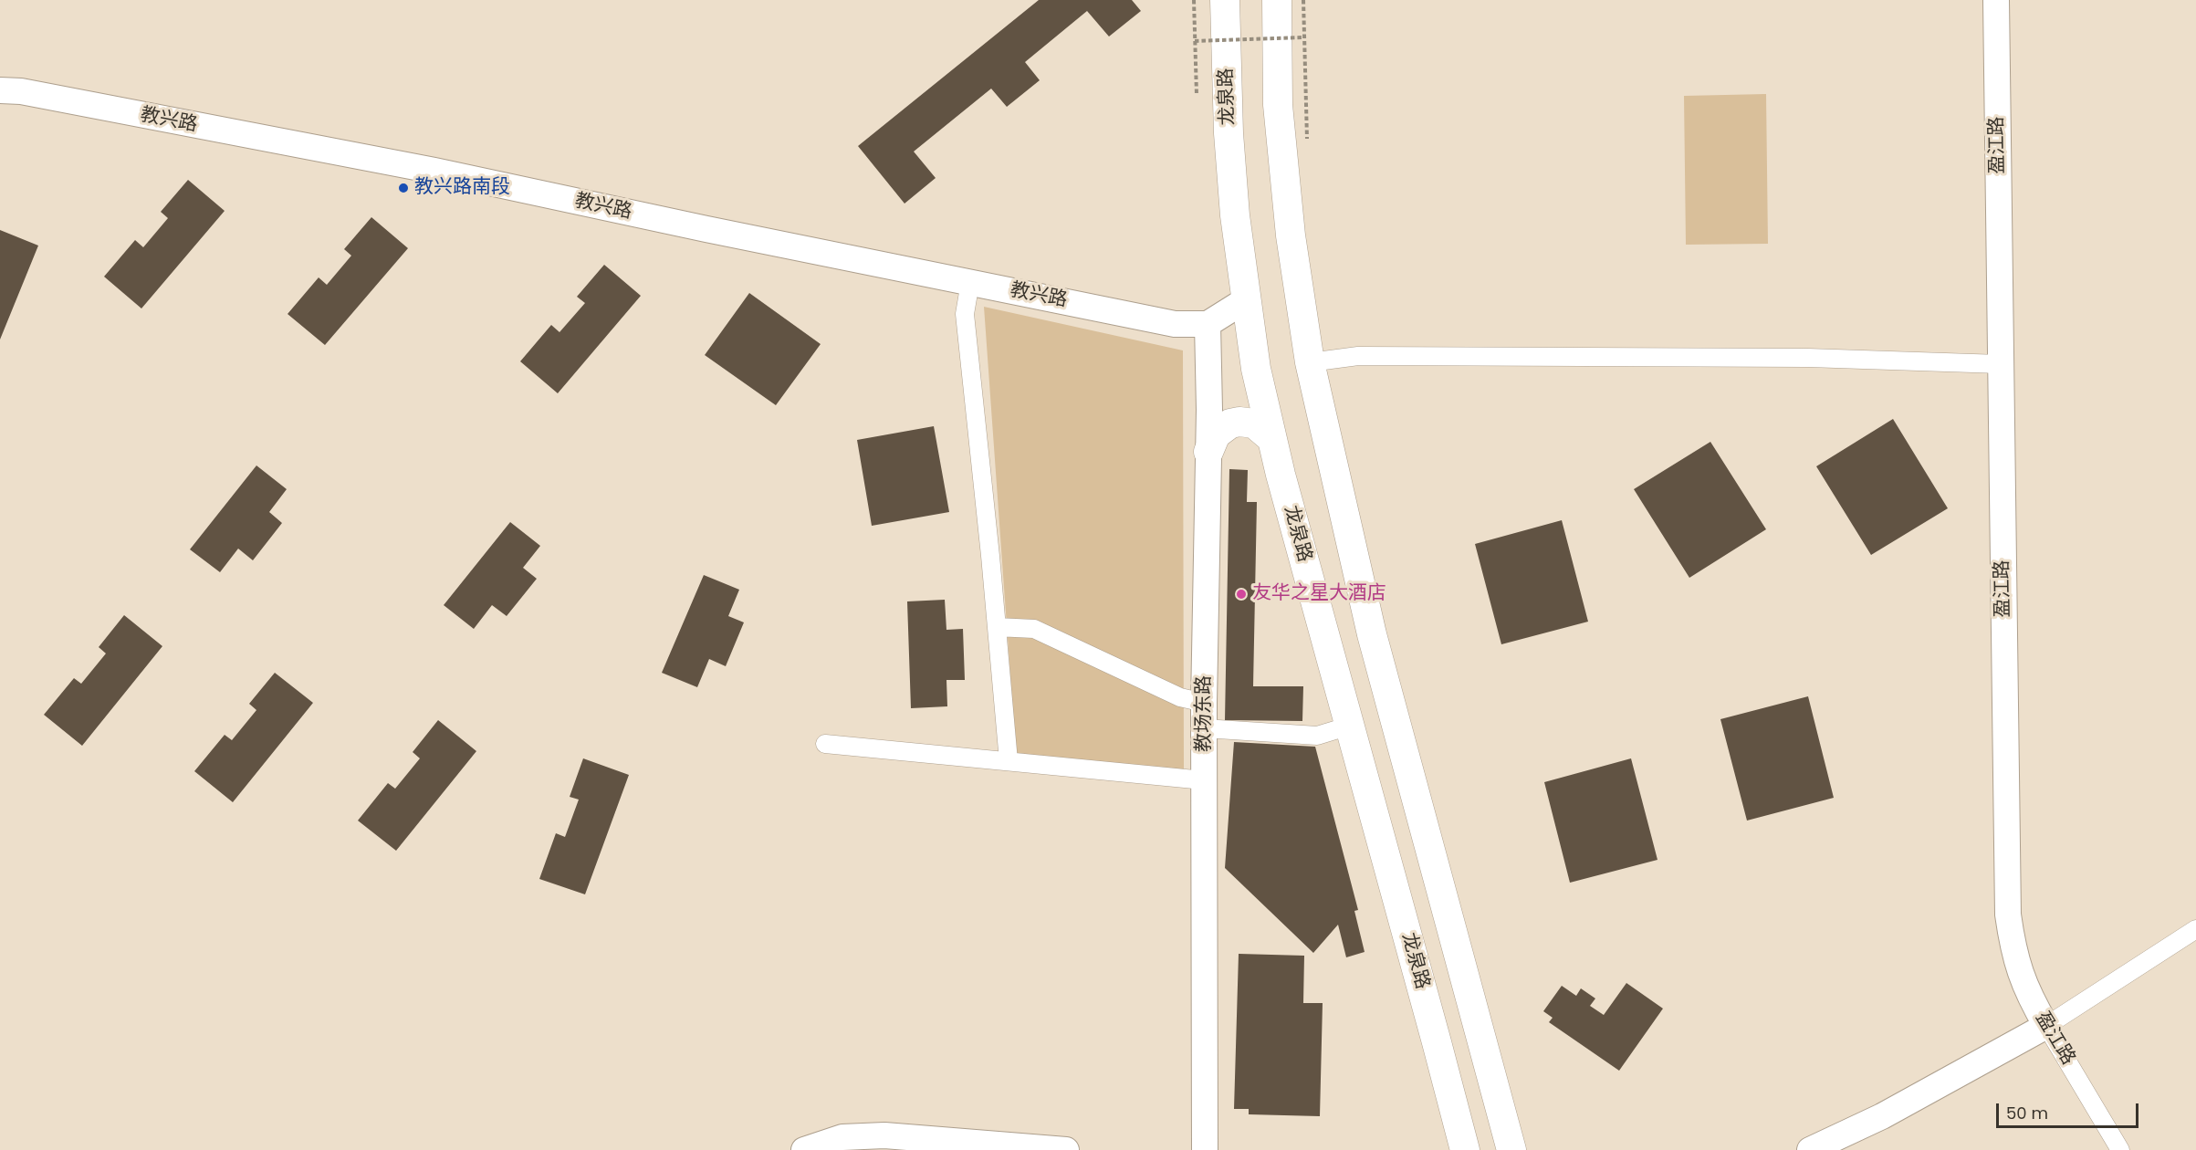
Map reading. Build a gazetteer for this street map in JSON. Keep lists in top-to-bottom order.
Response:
{
  "streets": {
    "main road": ["龙泉路"],
    "street": ["教兴路", "盈江路", "教场东路"]
  },
  "crossings": [
    ["教兴路", "教场东路"]
  ],
  "places": ["教兴路南段", "友华之星大酒店"],
  "scale_bar": "50 m"
}
